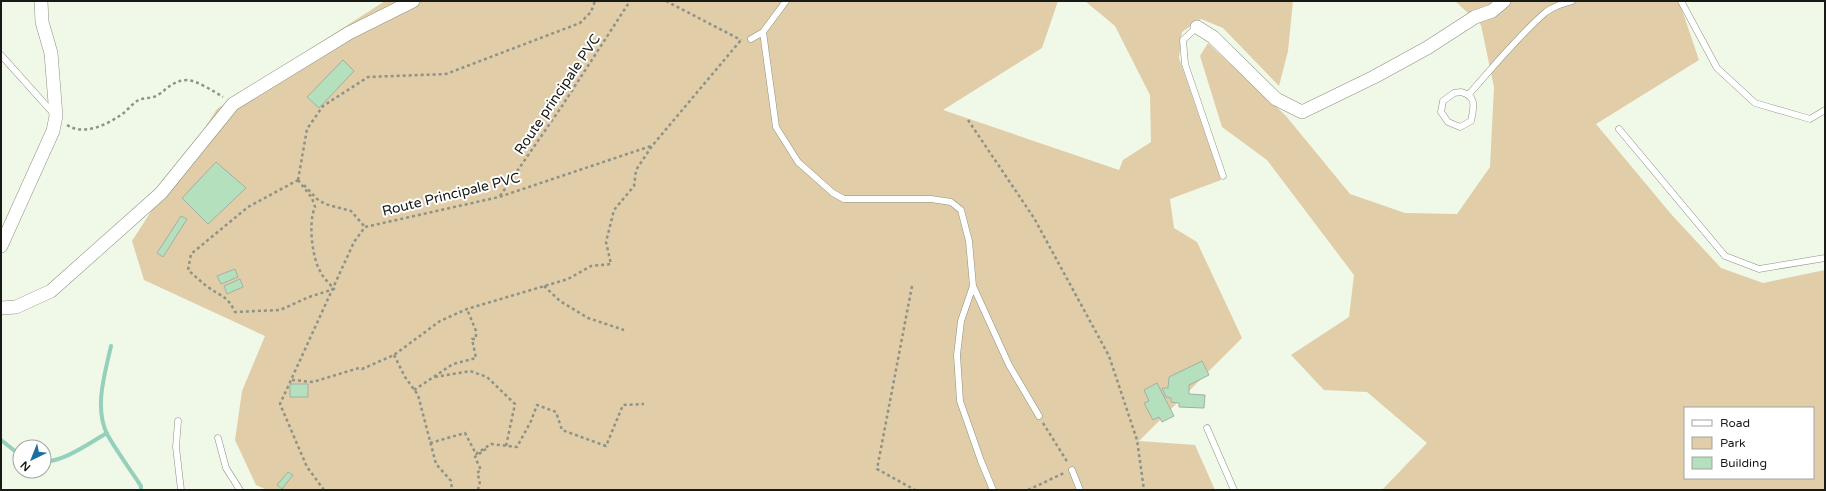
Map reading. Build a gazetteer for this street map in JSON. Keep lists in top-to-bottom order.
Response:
{
  "streets": {
    "path": ["Route principale PVC", "Route Principale PVC"]
  },
  "crossings": [
    ["Route principale PVC", "Route Principale PVC"]
  ],
  "legend": ["Road", "Park", "Building"],
  "north": "bottom left"
}
